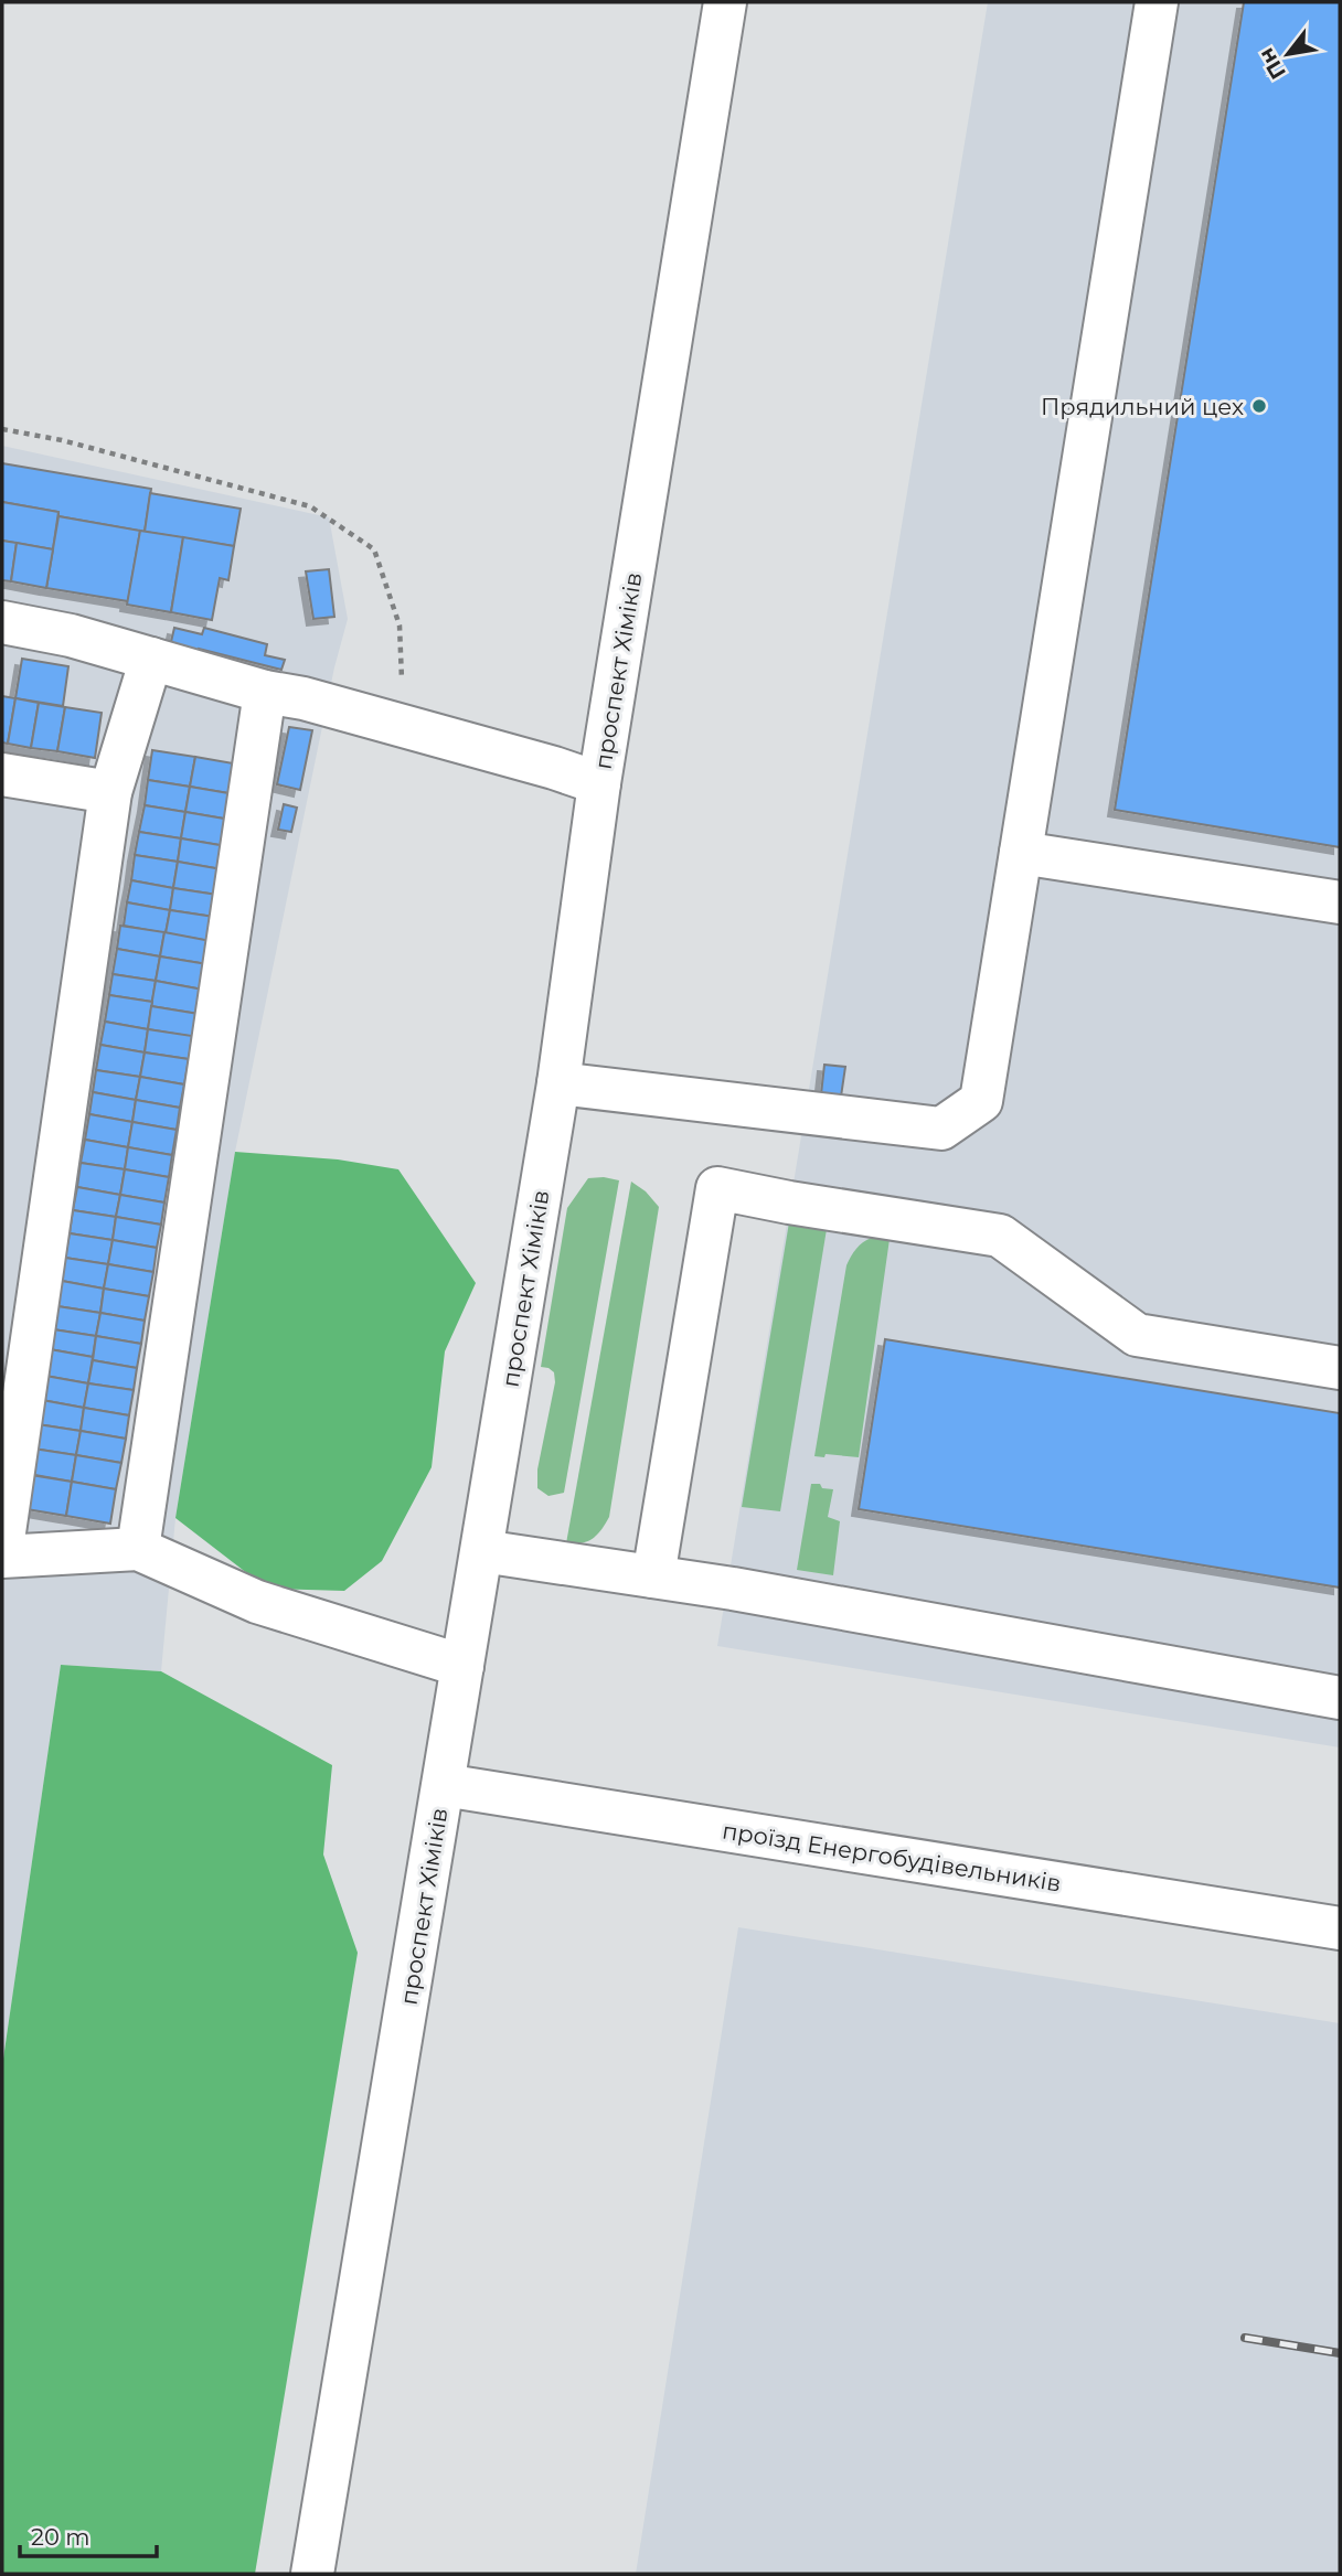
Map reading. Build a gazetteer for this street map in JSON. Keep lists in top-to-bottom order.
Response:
{
  "streets": {
    "main road": ["проспект Хіміків", "проїзд Енергобудівельників"]
  },
  "crossings": [
    ["проспект Хіміків", "проїзд Енергобудівельників"]
  ],
  "places": ["Прядильний цех"],
  "scale_bar": "20 m",
  "north": "bottom left"
}
